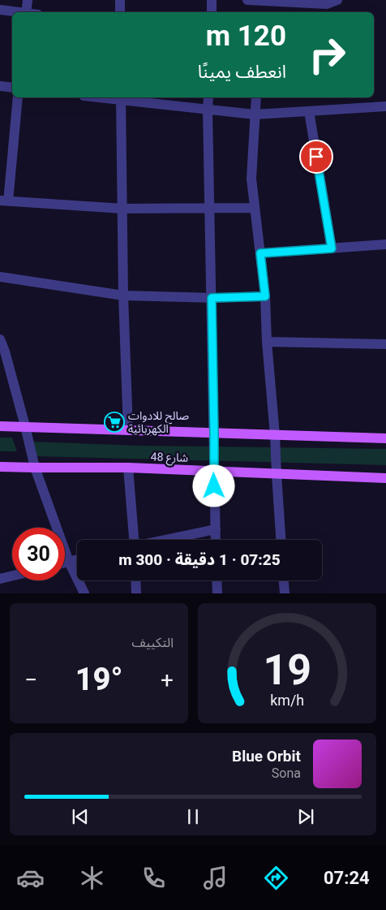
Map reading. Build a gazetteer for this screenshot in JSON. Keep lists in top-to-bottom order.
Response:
{
  "streets": {
    "main road": ["48 شارع"]
  },
  "places": {
    "supermarket": ["صالح للادوات الكهربائية"]
  },
  "page": {
    "turn": ["120 m", "انعطف يمينًا"],
    "limit": "30",
    "trip": "07:25 · 1 دقيقة · 300 m",
    "tile": "التكييف",
    "heat": ["−", "19°", "+"],
    "song": ["Blue Orbit", "Sona"],
    "tabs": "07:24",
    "gauge": ["19", "km/h"]
  }
}
